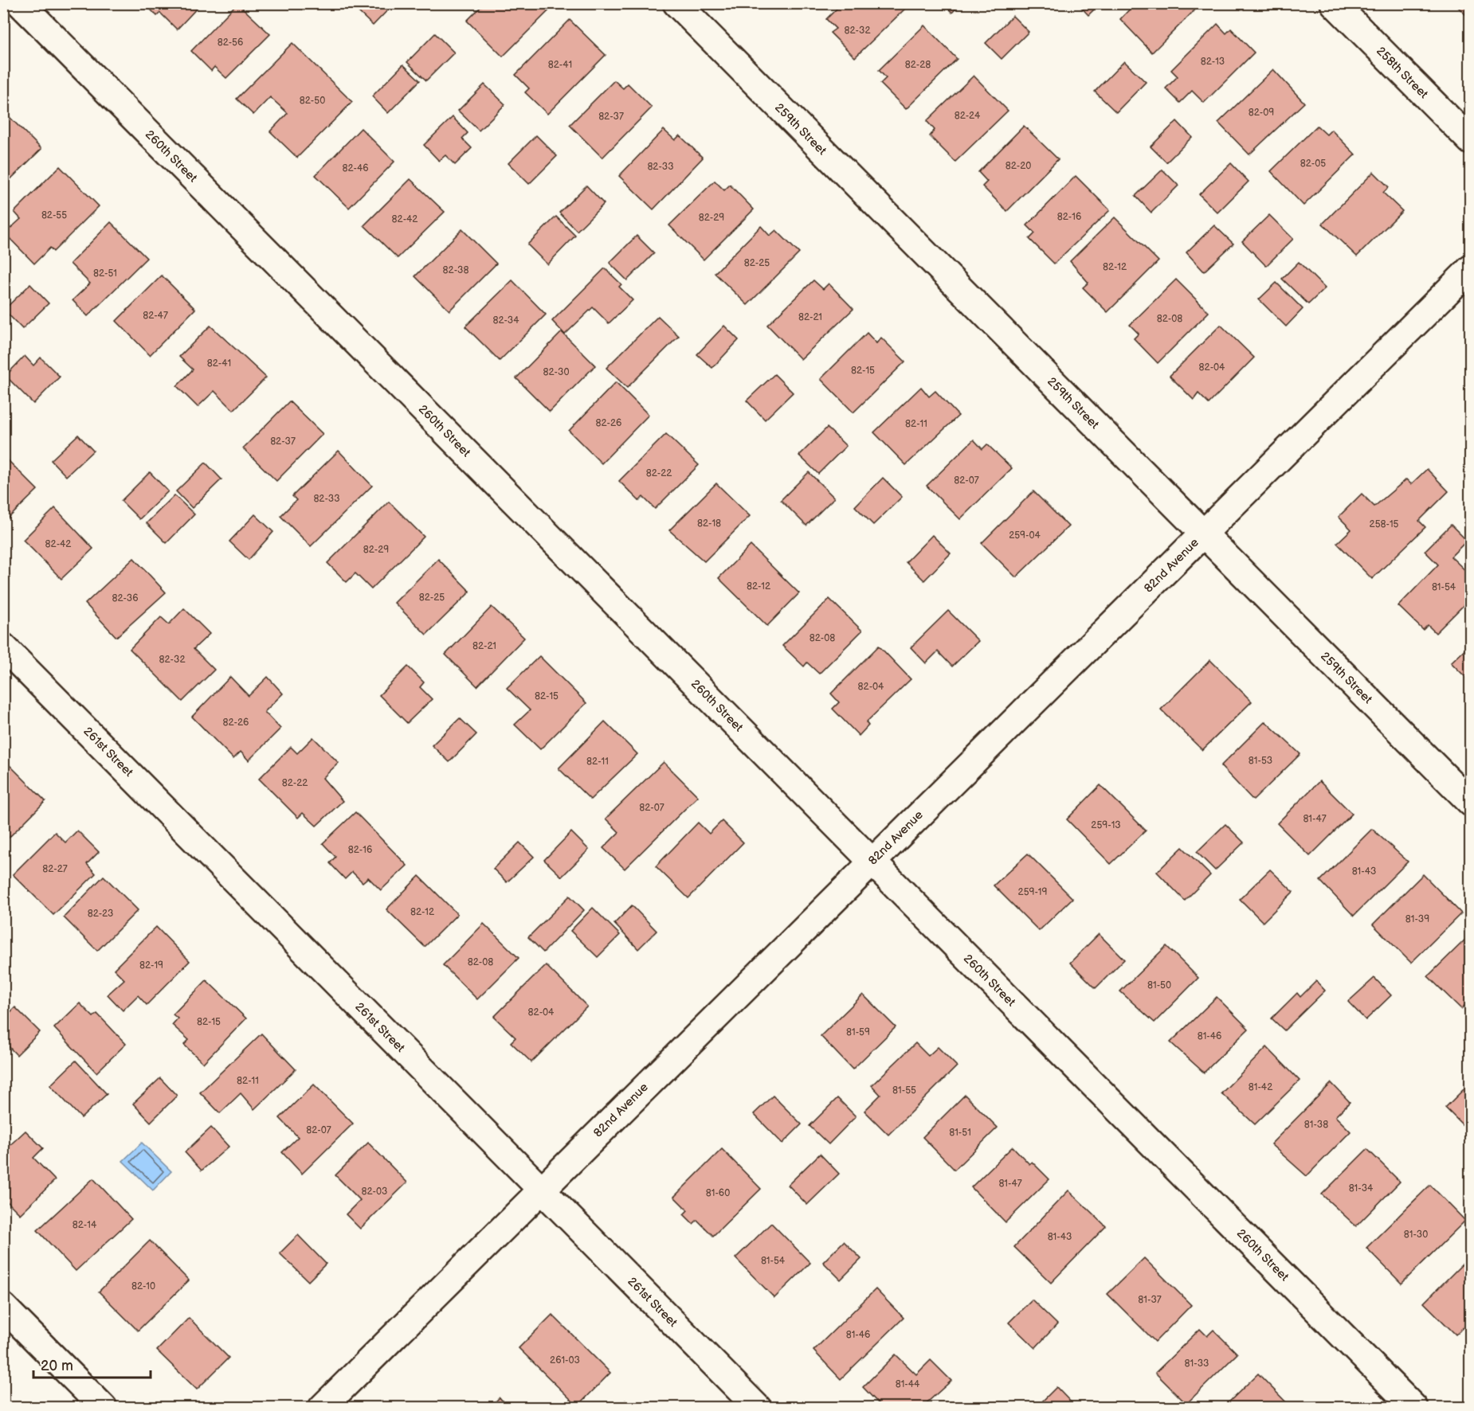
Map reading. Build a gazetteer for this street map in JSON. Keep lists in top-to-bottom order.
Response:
{
  "streets": {
    "street": [
      "258th Street",
      "259th Street",
      "260th Street",
      "82nd Avenue",
      "261st Street"
    ]
  },
  "crossings": [
    ["259th Street", "82nd Avenue"],
    ["260th Street", "82nd Avenue"],
    ["82nd Avenue", "261st Street"]
  ],
  "house_numbers": [
    "82-32",
    "82-56",
    "82-13",
    "82-41",
    "82-28",
    "82-50",
    "82-09",
    "82-24",
    "82-37",
    "82-05",
    "82-20",
    "82-33",
    "82-46",
    "82-55",
    "82-16",
    "82-29",
    "82-42",
    "82-25",
    "82-12",
    "82-38",
    "82-51",
    "82-47",
    "82-21",
    "82-08",
    "82-34",
    "82-41",
    "82-04",
    "82-15",
    "82-30",
    "82-26",
    "82-11",
    "82-37",
    "82-22",
    "82-07",
    "82-33",
    "82-18",
    "258-15",
    "259-04",
    "82-42",
    "82-29",
    "82-12",
    "81-54",
    "82-25",
    "82-36",
    "82-08",
    "82-21",
    "82-32",
    "82-04",
    "82-15",
    "82-26",
    "81-53",
    "82-11",
    "82-22",
    "82-07",
    "81-47",
    "259-13",
    "82-16",
    "82-27",
    "81-43",
    "259-19",
    "82-12",
    "82-23",
    "81-39",
    "82-08",
    "82-19",
    "81-50",
    "82-04",
    "82-15",
    "81-59",
    "81-46",
    "82-11",
    "81-42",
    "81-55",
    "81-38",
    "82-07",
    "81-51",
    "81-47",
    "81-34",
    "82-03",
    "81-60",
    "82-14",
    "81-30",
    "81-43",
    "81-54",
    "82-10",
    "81-37",
    "81-46",
    "261-03",
    "81-33",
    "81-44"
  ],
  "scale_bar": "20 m"
}
